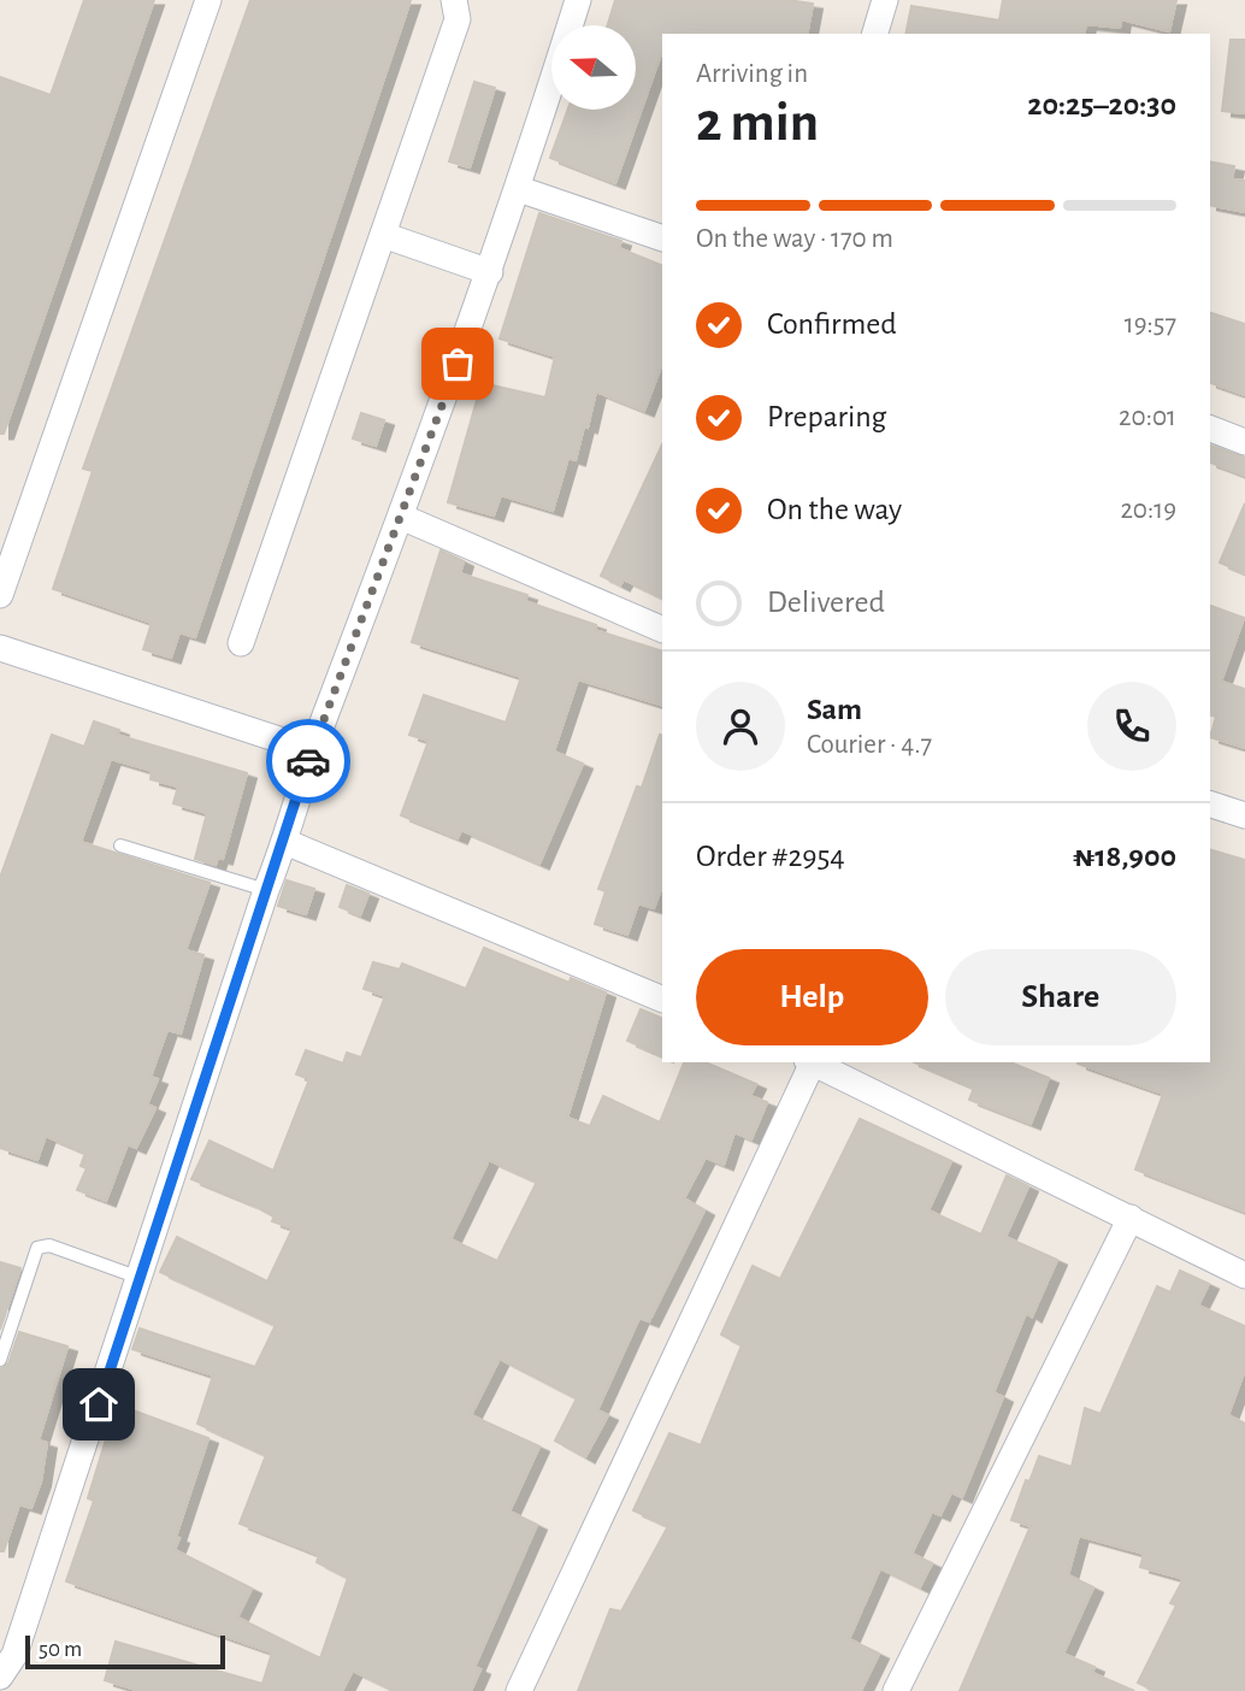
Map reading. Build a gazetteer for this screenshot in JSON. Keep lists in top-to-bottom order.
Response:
{
  "scale_bar": "50 m",
  "north": "left",
  "page": {
    "heading": ["2 min", "Arriving in", "20:25–20:30"],
    "panel": [
      "Sam",
      "Courier · 4.7",
      "Order #2954",
      "₦18,900"
    ],
    "bar": "On the way · 170 m",
    "list": [
      ["Confirmed", "19:57"],
      ["Preparing", "20:01"],
      ["On the way", "20:19"],
      "Delivered"
    ],
    "buttons": ["Help", "Share"],
    "scale": "50 m"
  }
}
